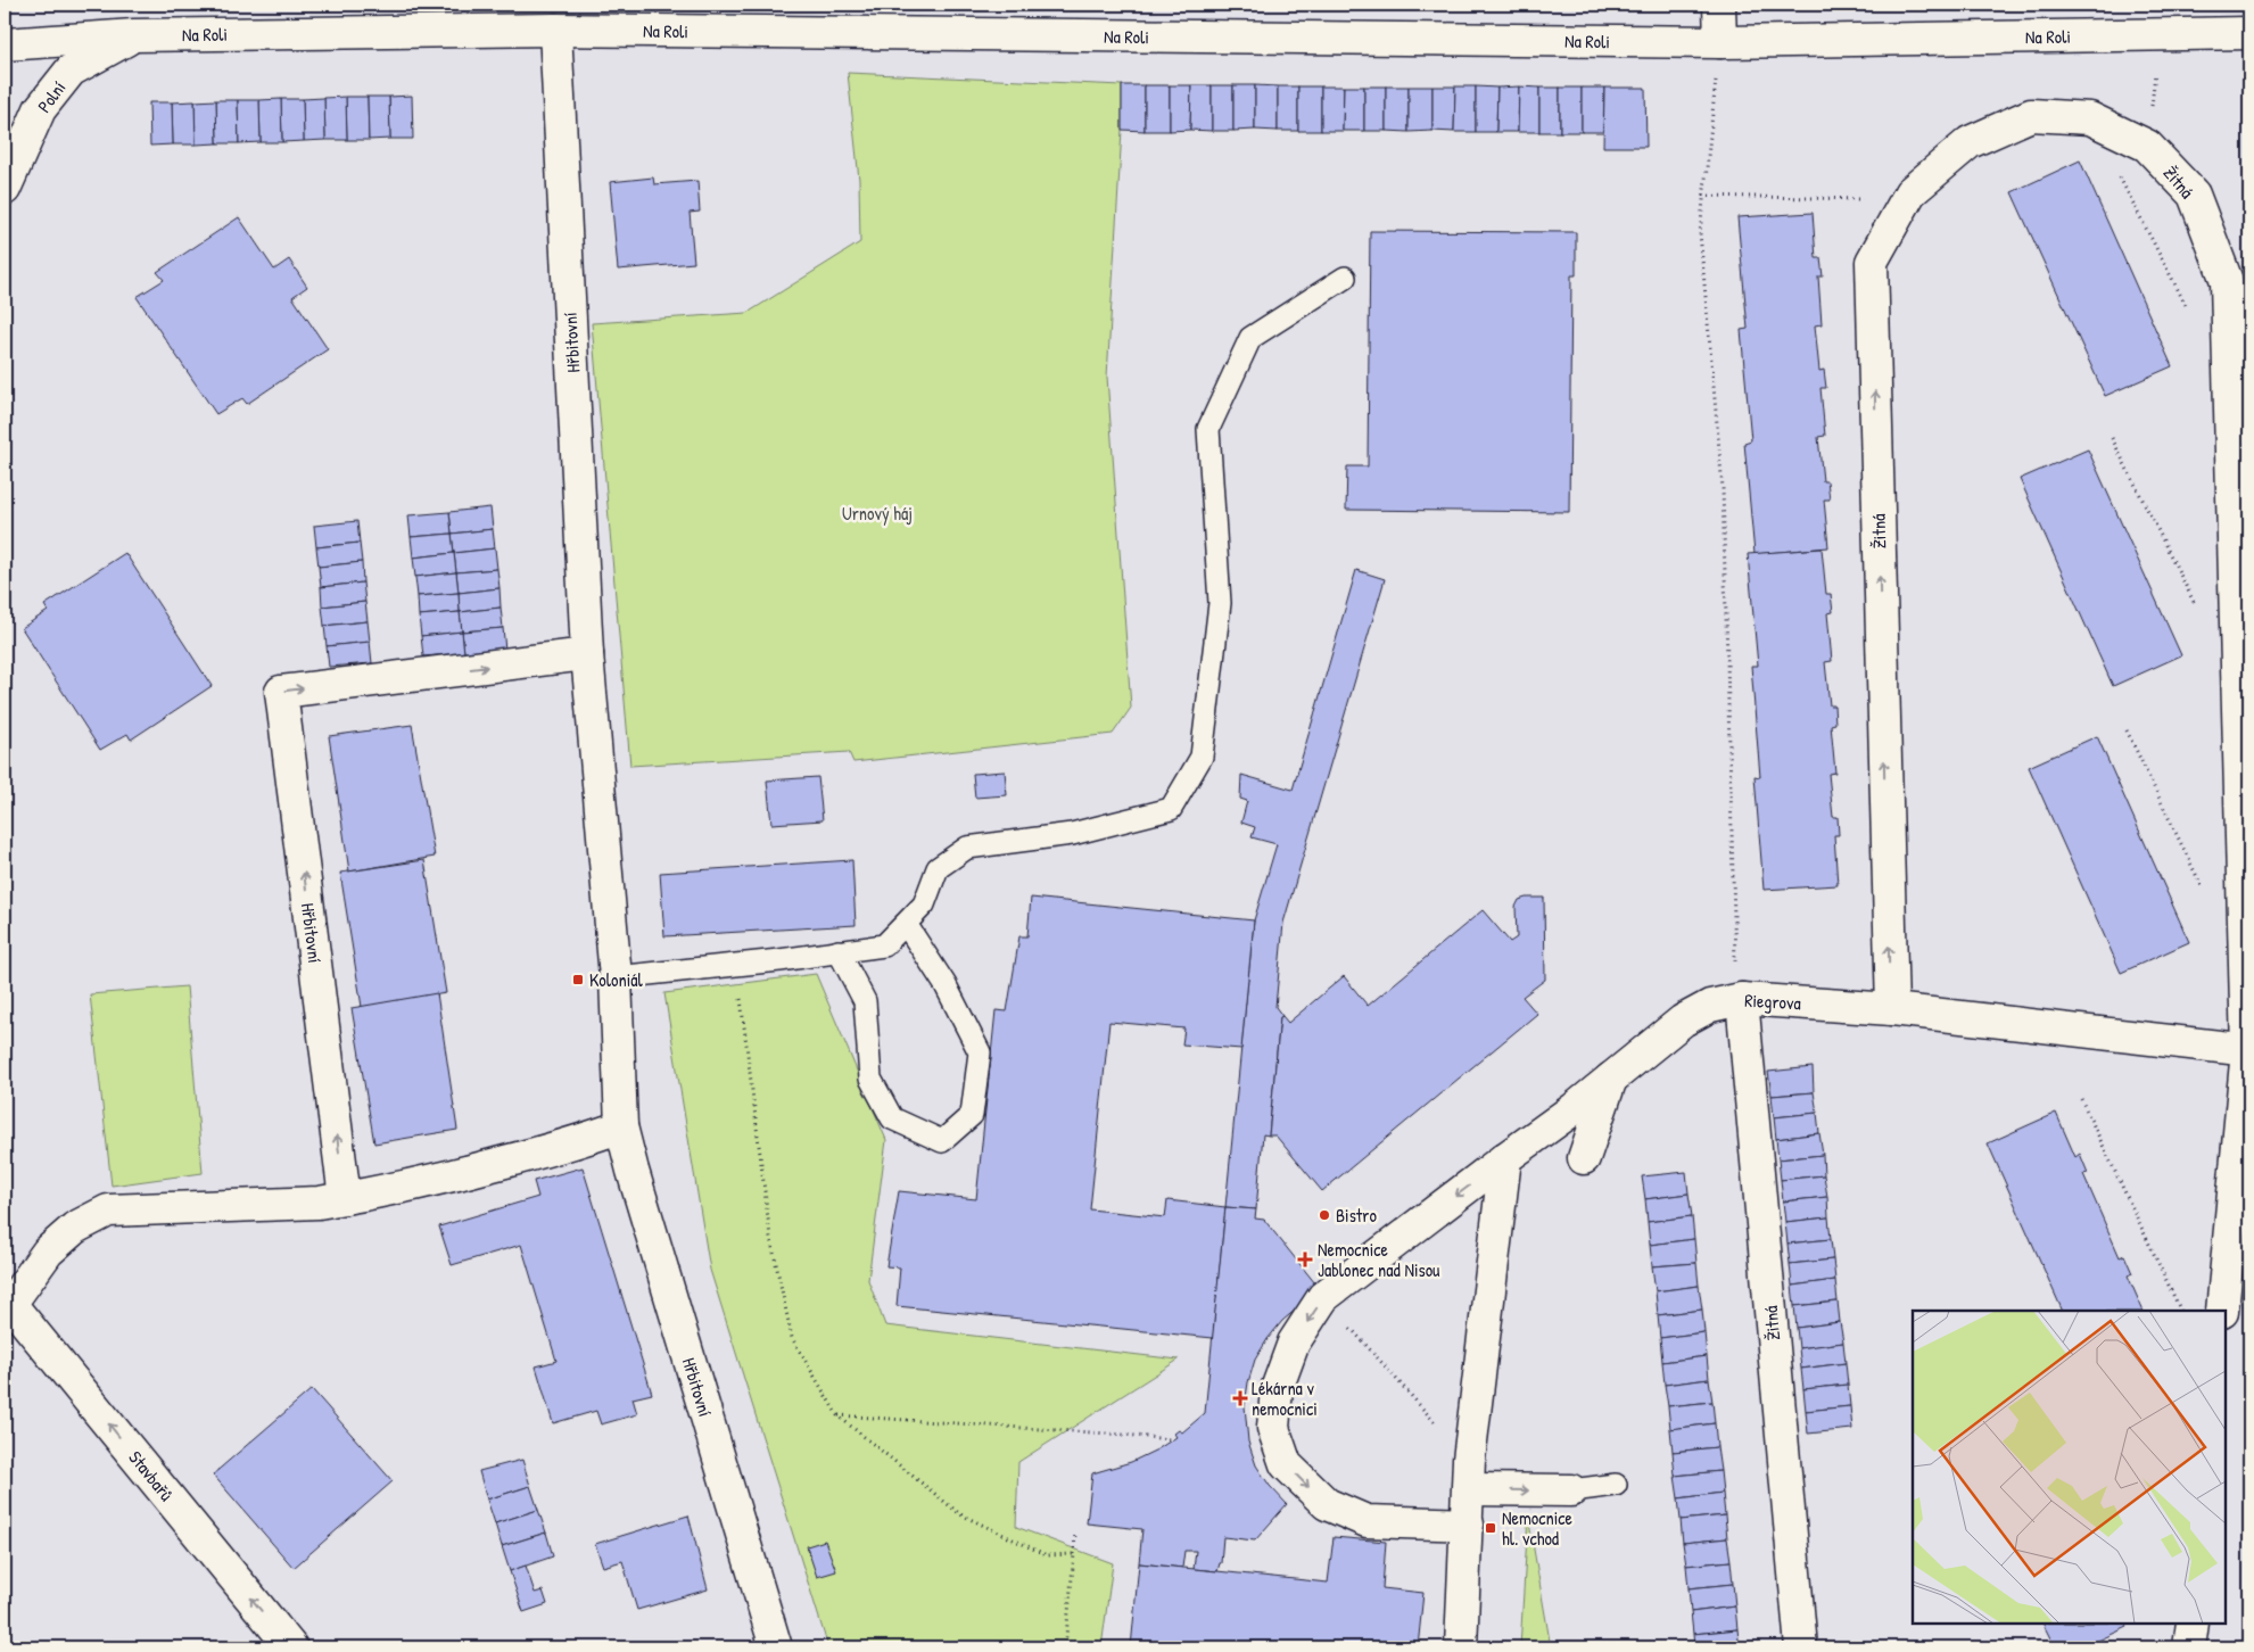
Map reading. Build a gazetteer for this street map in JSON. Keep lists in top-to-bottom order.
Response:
{
  "streets": {
    "street": [
      "Na Roli",
      "Polní",
      "Žitná",
      "Hřbitovní",
      "Riegrova",
      "Stavbařů"
    ]
  },
  "crossings": [
    ["Na Roli", "Polní"],
    ["Na Roli", "Hřbitovní"],
    ["Žitná", "Riegrova"]
  ],
  "one_way": ["Stavbařů"],
  "parks": ["Urnový háj"],
  "places": {
    "transit": ["Koloniál", "Nemocnice hl. vchod"],
    "other": ["Bistro"],
    "health": ["Nemocnice Jablonec nad Nisou", "Lékárna v nemocnici"]
  }
}
